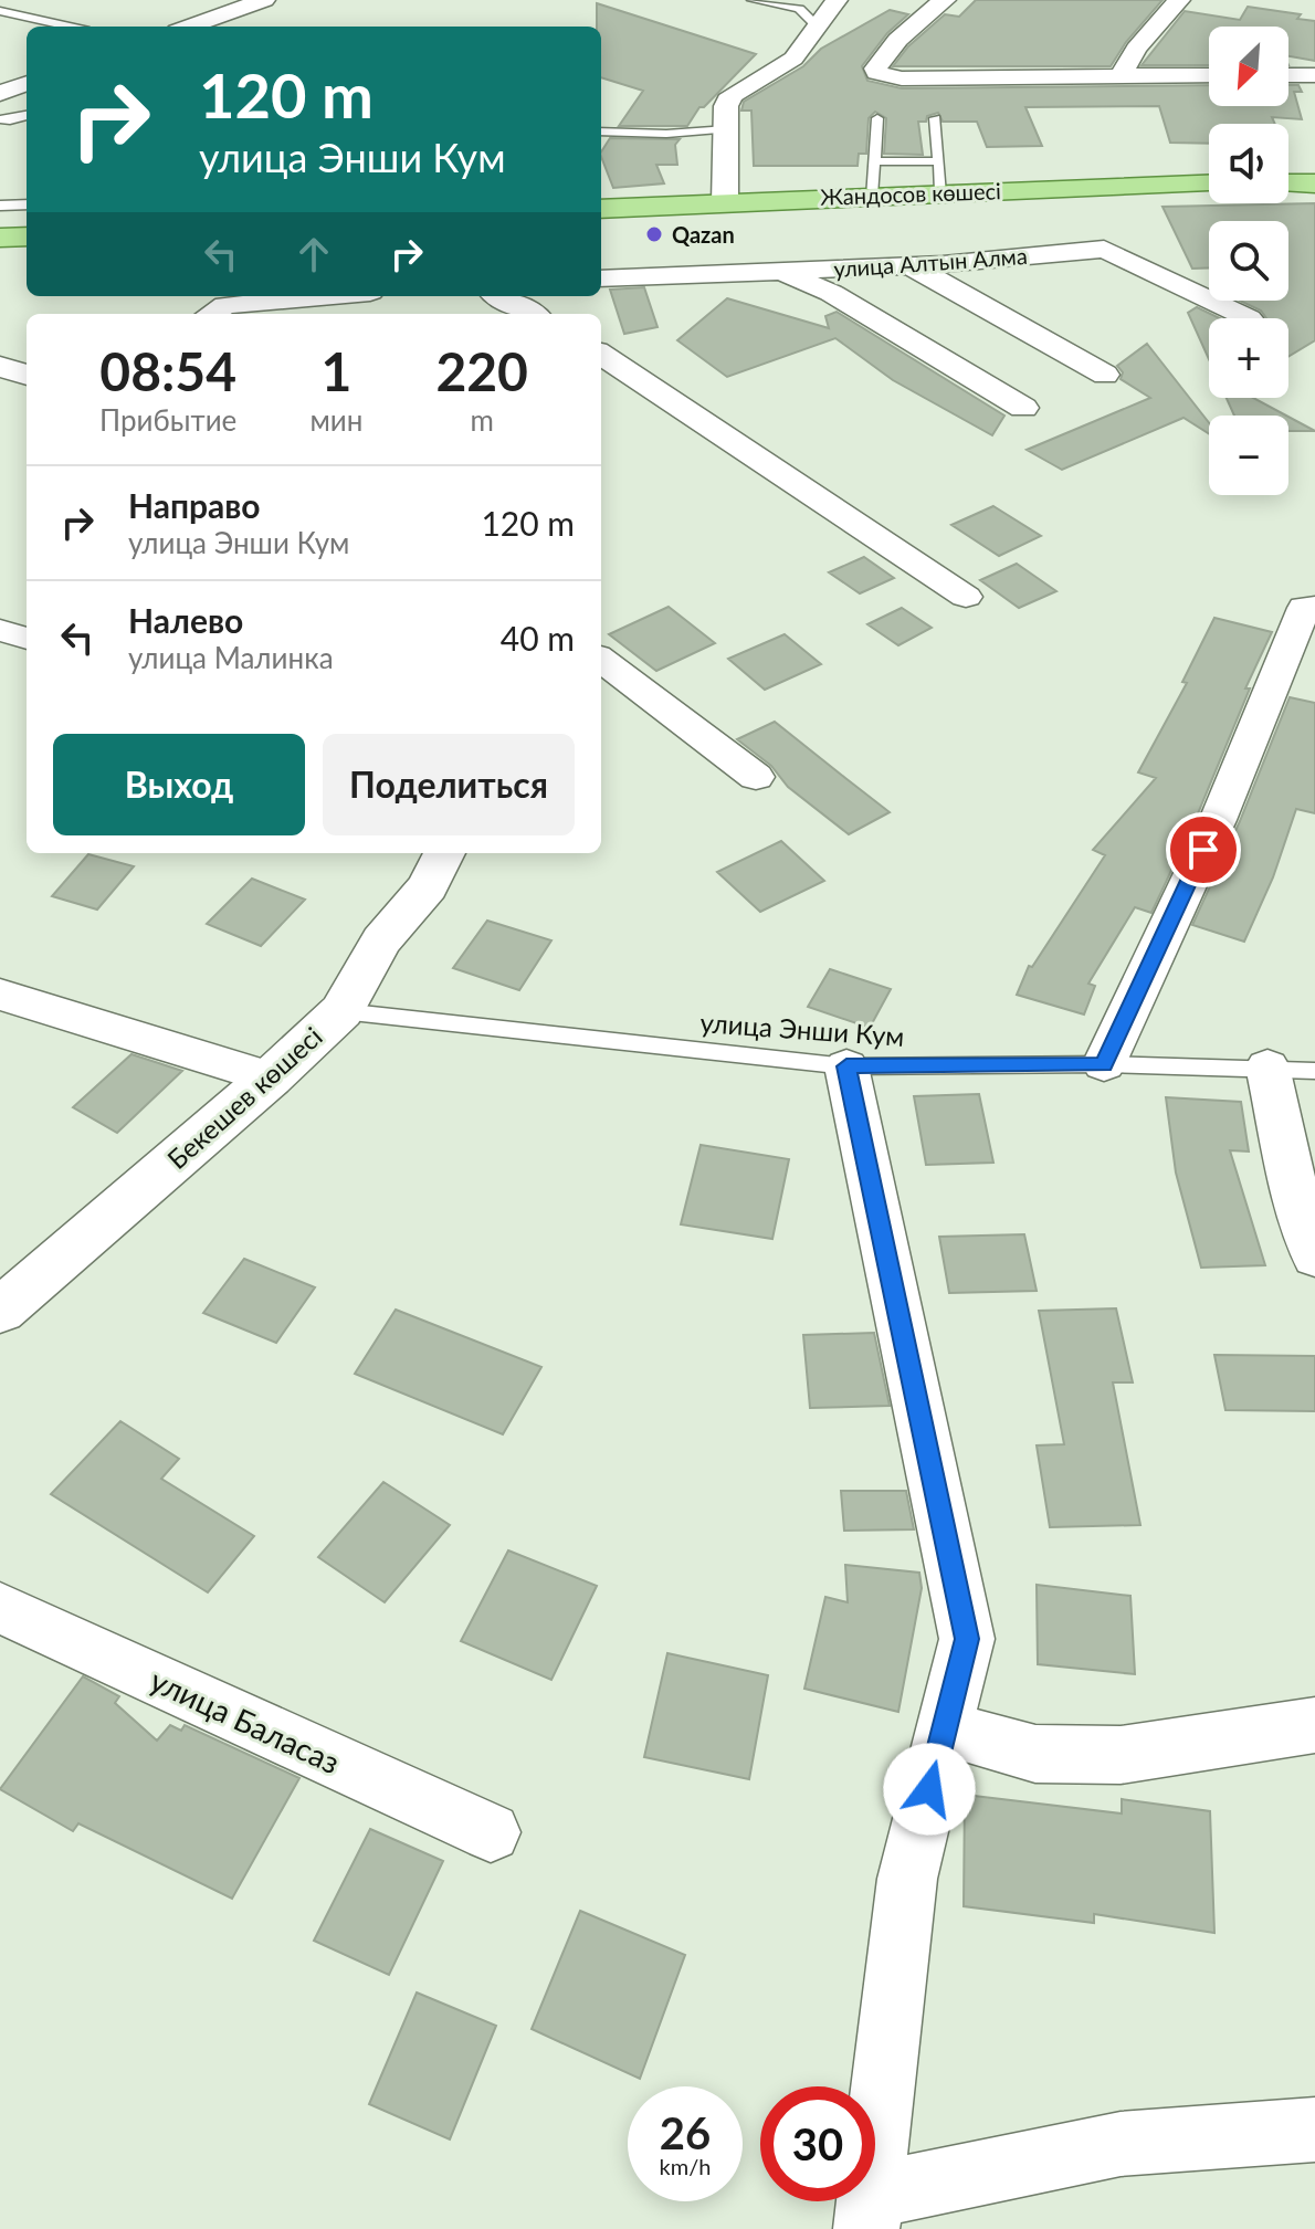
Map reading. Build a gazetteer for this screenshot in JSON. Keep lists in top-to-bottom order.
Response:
{
  "streets": {
    "main road": ["Жандосов көшесі", "Бекешев көшесі"],
    "street": ["улица Алтын Алма", "улица Баласаз"],
    "lane": ["улица Энши Кум"]
  },
  "crossings": [
    ["улица Энши Кум", "Бекешев көшесі"]
  ],
  "places": ["Qazan"],
  "north": "bottom left",
  "page": {
    "map_buttons": ["+", "−"],
    "turn": ["120 m", "улица Энши Кум"],
    "eta": [
      "08:54",
      "Прибытие",
      "1",
      "мин",
      "220",
      "m"
    ],
    "list": [
      {
        "name": "Направо",
        "note": "улица Энши Кум",
        "value": "120 m"
      },
      {
        "name": "Налево",
        "note": "улица Малинка",
        "value": "40 m"
      }
    ],
    "buttons": ["Выход", "Поделиться"],
    "speed": "26 km/h",
    "limit": "30"
  }
}
